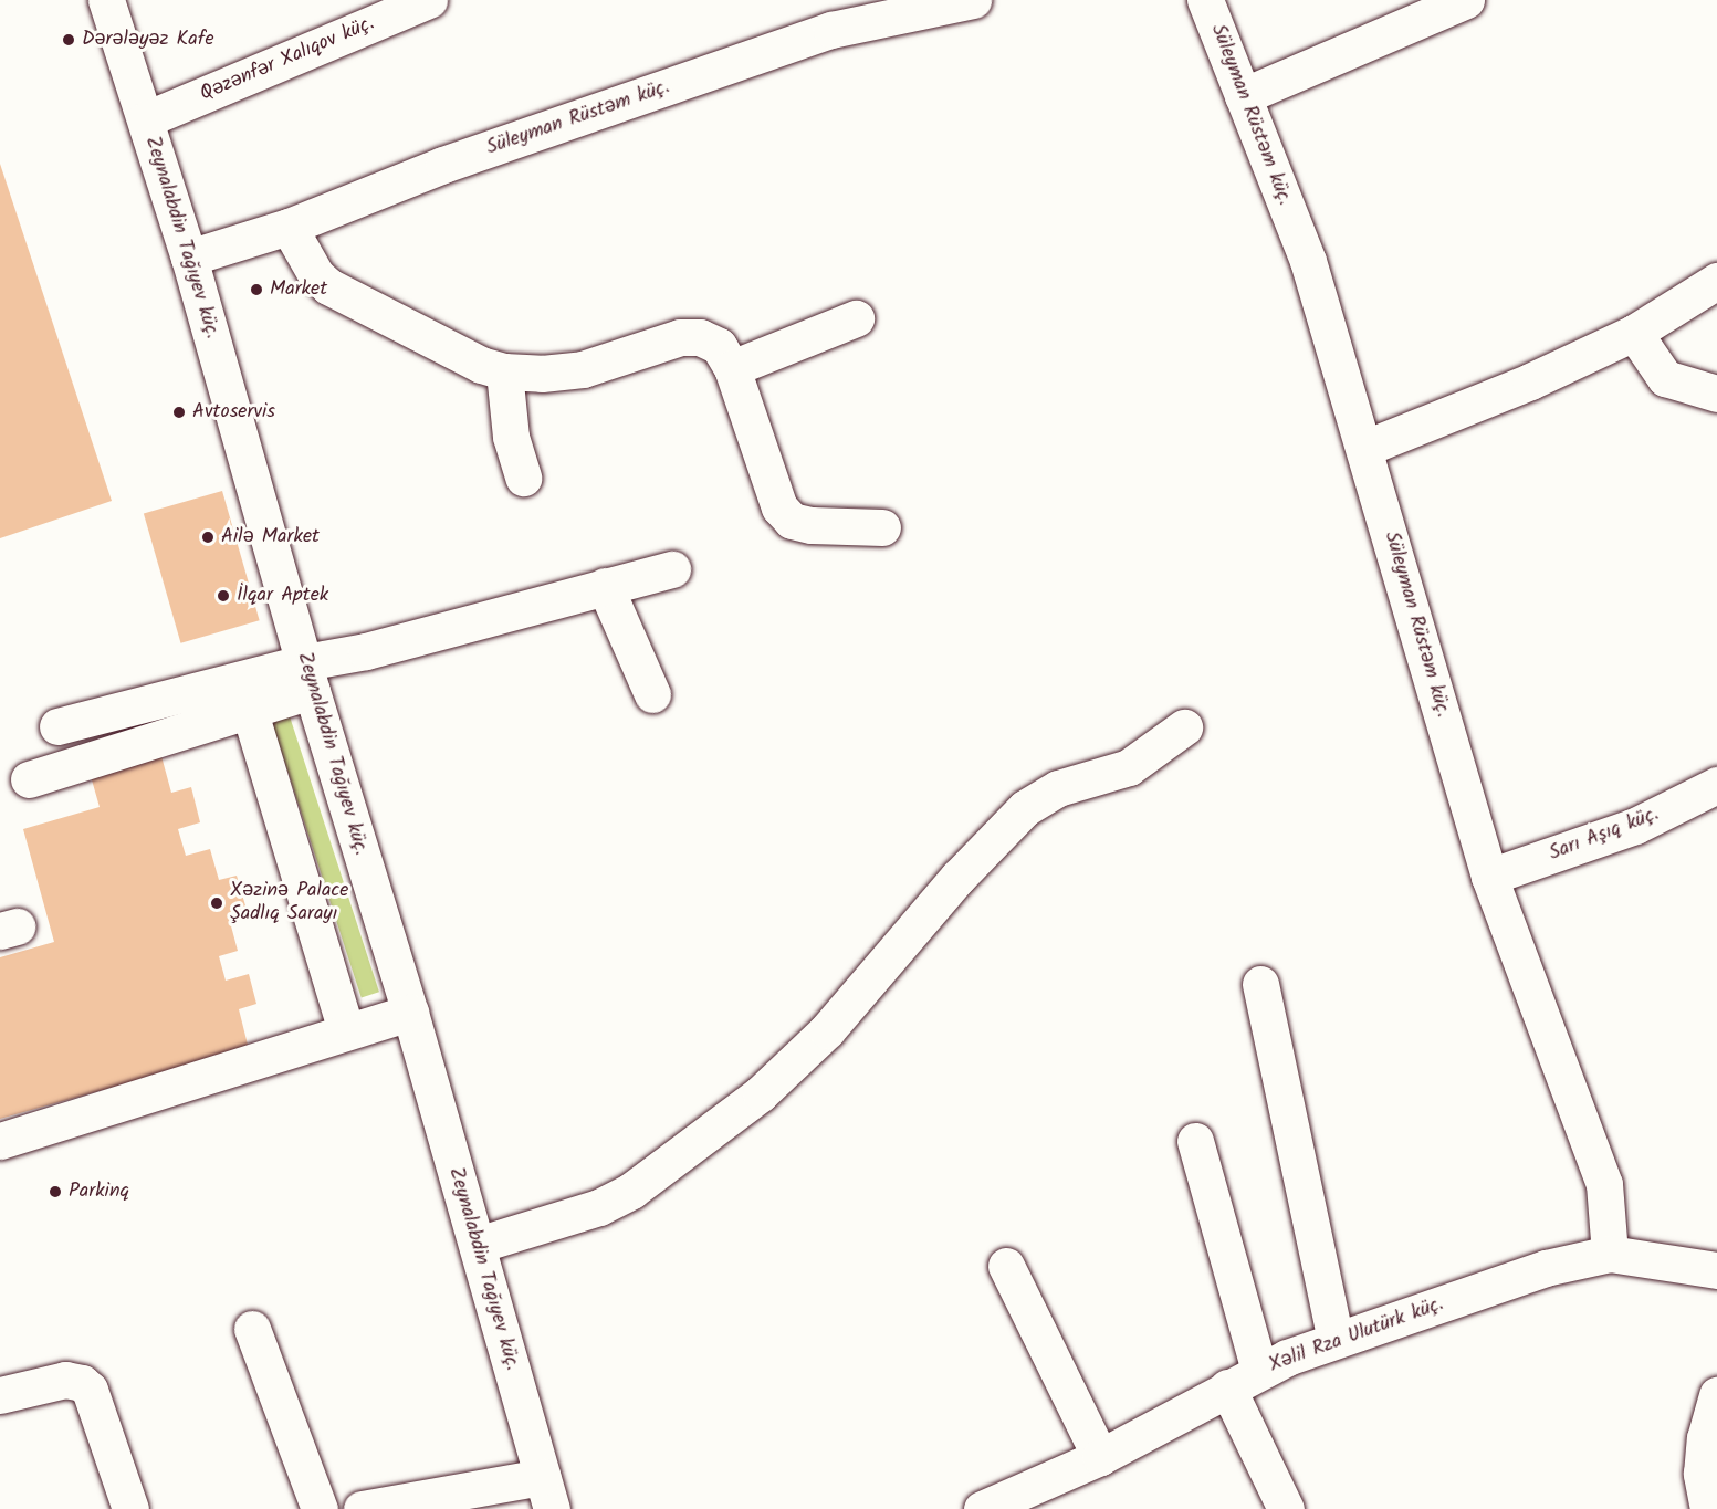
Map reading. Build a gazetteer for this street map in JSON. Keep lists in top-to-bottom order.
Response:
{
  "streets": {
    "street": [
      "Qəzənfər Xalıqov küç.",
      "Süleyman Rüstəm küç.",
      "Zeynalabdin Tağıyev küç.",
      "Sarı Aşıq küç.",
      "Xəlil Rza Ulutürk küç."
    ]
  },
  "crossings": [
    ["Qəzənfər Xalıqov küç.", "Zeynalabdin Tağıyev küç."],
    ["Süleyman Rüstəm küç.", "Zeynalabdin Tağıyev küç."],
    ["Süleyman Rüstəm küç.", "Sarı Aşıq küç."],
    ["Süleyman Rüstəm küç.", "Xəlil Rza Ulutürk küç."]
  ],
  "places": [
    "Dərələyəz Kafe",
    "Market",
    "Avtoservis",
    "Ailə Market",
    "İlqar Aptek",
    "Xәzinә Palace Şadlıq Sarayı",
    "Parkinq"
  ]
}
